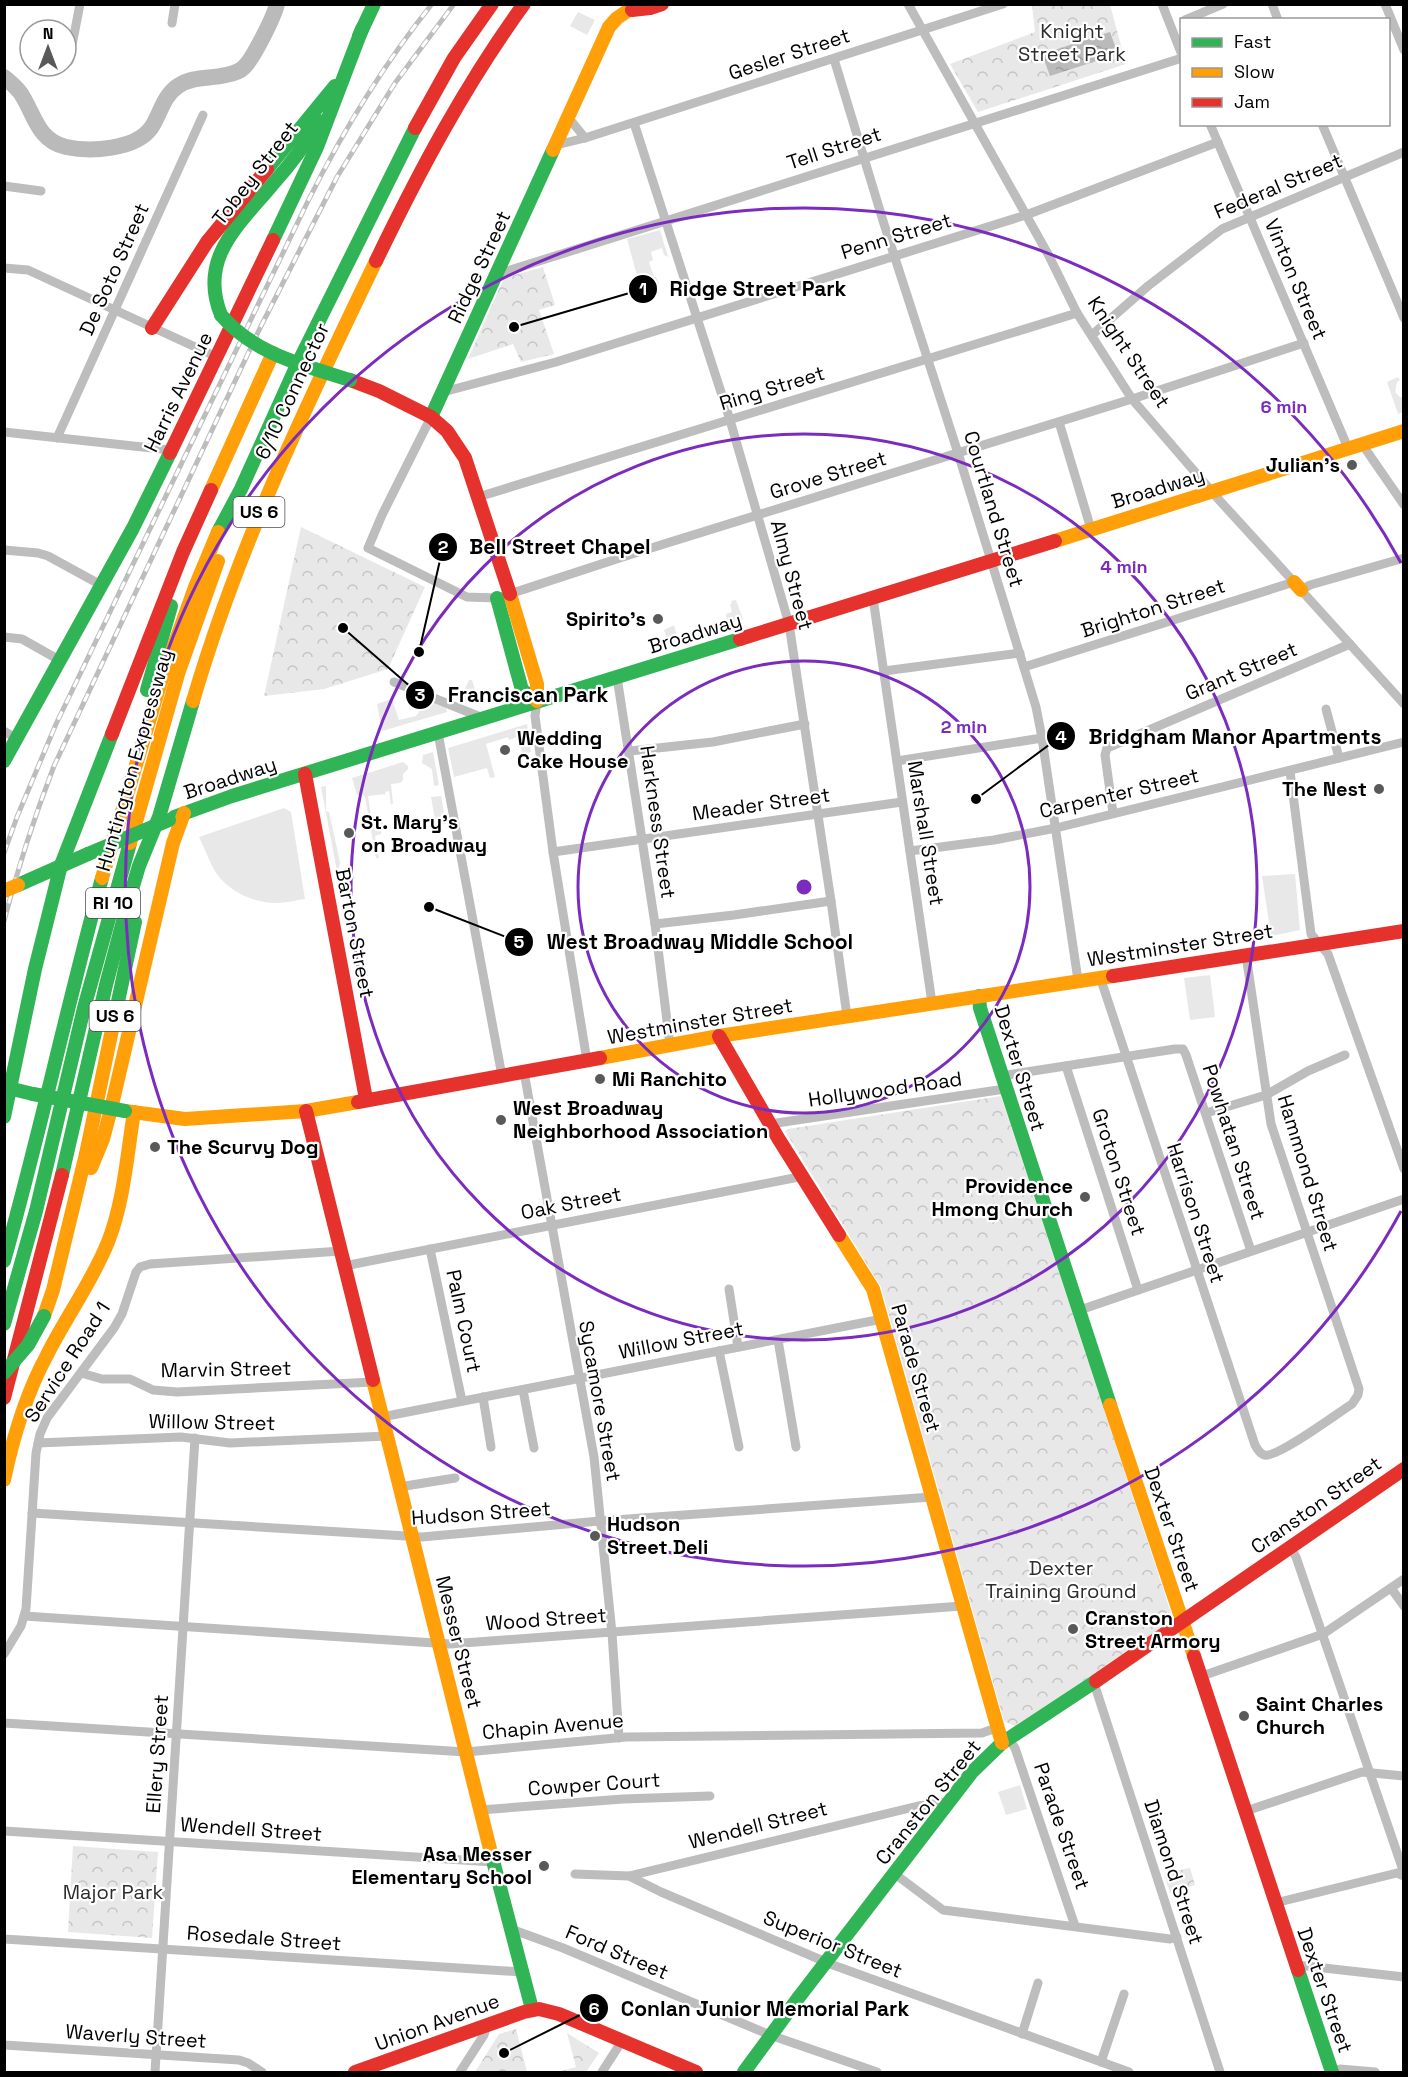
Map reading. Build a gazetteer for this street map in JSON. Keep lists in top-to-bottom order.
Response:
{
  "streets": {
    "main road": [
      "Tobey Street",
      "Ridge Street",
      "6/10 Connector",
      "Harris Avenue",
      "Broadway",
      "US 6",
      "Huntington Expressway",
      "RI 10",
      "Barton Street",
      "Westminster Street",
      "Dexter Street",
      "Parade Street",
      "Cranston Street",
      "Messer Street",
      "Union Avenue"
    ],
    "street": [
      "Gesler Street",
      "Tell Street",
      "Federal Street",
      "Penn Street",
      "De Soto Street",
      "Vinton Street",
      "Knight Street",
      "Ring Street",
      "Grove Street",
      "Courtland Street",
      "Almy Street",
      "Brighton Street",
      "Grant Street",
      "Carpenter Street",
      "Meader Street",
      "Harkness Street",
      "Marshall Street",
      "Hollywood Road",
      "Powhatan Street",
      "Groton Street",
      "Hammond Street",
      "Oak Street",
      "Harrison Street",
      "Palm Court",
      "Willow Street",
      "Service Road 1",
      "Marvin Street",
      "Sycamore Street",
      "Hudson Street",
      "Wood Street",
      "Chapin Avenue",
      "Ellery Street",
      "Cowper Court",
      "Wendell Street",
      "Diamond Street",
      "Rosedale Street",
      "Superior Street",
      "Ford Street",
      "Waverly Street"
    ]
  },
  "crossings": [
    ["Gesler Street", "Ridge Street"],
    ["Gesler Street", "Knight Street"],
    ["Gesler Street", "Courtland Street"],
    ["Gesler Street", "Almy Street"],
    ["Tell Street", "Ridge Street"],
    ["Tell Street", "Knight Street"],
    ["Tell Street", "Courtland Street"],
    ["Tell Street", "Almy Street"],
    ["Tobey Street", "Ridge Street"],
    ["Tobey Street", "Ring Street"],
    ["Tobey Street", "Harris Avenue"],
    ["Tobey Street", "Grove Street"],
    ["Tobey Street", "Broadway"],
    ["Tobey Street", "Meader Street"],
    ["Tobey Street", "Westminster Street"],
    ["Federal Street", "Vinton Street"],
    ["Federal Street", "Knight Street"],
    ["Penn Street", "Ridge Street"],
    ["Penn Street", "Vinton Street"],
    ["Penn Street", "Knight Street"],
    ["Penn Street", "Courtland Street"],
    ["Penn Street", "Almy Street"],
    ["Ridge Street", "Grove Street"],
    ["Vinton Street", "Grove Street"],
    ["Vinton Street", "Broadway"],
    ["Knight Street", "Ring Street"],
    ["Knight Street", "Grove Street"],
    ["Knight Street", "Broadway"],
    ["Knight Street", "Brighton Street"],
    ["Knight Street", "Grant Street"],
    ["Ring Street", "Courtland Street"],
    ["Ring Street", "Almy Street"],
    ["6/10 Connector", "Broadway"],
    ["6/10 Connector", "US 6"],
    ["6/10 Connector", "Huntington Expressway"],
    ["Grove Street", "Courtland Street"],
    ["Grove Street", "Almy Street"],
    ["Broadway", "Courtland Street"],
    ["Broadway", "US 6"],
    ["Broadway", "Almy Street"],
    ["Broadway", "Huntington Expressway"],
    ["Broadway", "Harkness Street"],
    ["Broadway", "Marshall Street"],
    ["Broadway", "Barton Street"],
    ["Courtland Street", "Brighton Street"],
    ["Courtland Street", "Carpenter Street"],
    ["Courtland Street", "Westminster Street"],
    ["US 6", "Huntington Expressway"],
    ["Almy Street", "Meader Street"],
    ["Almy Street", "Westminster Street"],
    ["Grant Street", "Carpenter Street"],
    ["Carpenter Street", "Marshall Street"],
    ["Meader Street", "Harkness Street"],
    ["Meader Street", "Marshall Street"],
    ["Harkness Street", "Westminster Street"],
    ["Marshall Street", "Westminster Street"],
    ["Barton Street", "Westminster Street"],
    ["Westminster Street", "Dexter Street"],
    ["Westminster Street", "Hammond Street"],
    ["Westminster Street", "Harrison Street"],
    ["Westminster Street", "Parade Street"],
    ["Westminster Street", "Sycamore Street"],
    ["Westminster Street", "Messer Street"],
    ["Dexter Street", "Hollywood Road"],
    ["Dexter Street", "Powhatan Street"],
    ["Dexter Street", "Cranston Street"],
    ["Hollywood Road", "Powhatan Street"],
    ["Hollywood Road", "Parade Street"],
    ["Powhatan Street", "Groton Street"],
    ["Powhatan Street", "Harrison Street"],
    ["Hammond Street", "Harrison Street"],
    ["Oak Street", "Palm Court"],
    ["Oak Street", "Parade Street"],
    ["Oak Street", "Sycamore Street"],
    ["Oak Street", "Messer Street"],
    ["Palm Court", "Willow Street"],
    ["Willow Street", "Service Road 1"],
    ["Willow Street", "Parade Street"],
    ["Willow Street", "Sycamore Street"],
    ["Willow Street", "Messer Street"],
    ["Willow Street", "Ellery Street"],
    ["Service Road 1", "Marvin Street"],
    ["Service Road 1", "Hudson Street"],
    ["Service Road 1", "Wood Street"],
    ["Service Road 1", "Messer Street"],
    ["Parade Street", "Cranston Street"],
    ["Parade Street", "Hudson Street"],
    ["Parade Street", "Wood Street"],
    ["Parade Street", "Chapin Avenue"],
    ["Marvin Street", "Messer Street"],
    ["Sycamore Street", "Hudson Street"],
    ["Sycamore Street", "Wood Street"],
    ["Sycamore Street", "Chapin Avenue"],
    ["Cranston Street", "Wendell Street"],
    ["Cranston Street", "Diamond Street"],
    ["Cranston Street", "Superior Street"],
    ["Cranston Street", "Ford Street"],
    ["Hudson Street", "Messer Street"],
    ["Hudson Street", "Ellery Street"],
    ["Wood Street", "Messer Street"],
    ["Wood Street", "Ellery Street"],
    ["Messer Street", "Chapin Avenue"],
    ["Messer Street", "Cowper Court"],
    ["Messer Street", "Wendell Street"],
    ["Messer Street", "Rosedale Street"],
    ["Messer Street", "Ford Street"],
    ["Messer Street", "Union Avenue"],
    ["Chapin Avenue", "Ellery Street"],
    ["Ellery Street", "Wendell Street"],
    ["Ellery Street", "Rosedale Street"],
    ["Ellery Street", "Waverly Street"],
    ["Wendell Street", "Superior Street"]
  ],
  "parks": ["Knight Street Park", "Dexter Training Ground", "Major Park"],
  "places": [
    "Ridge Street Park",
    "Julian’s",
    "Spirito's",
    "Franciscan Park",
    "Bell Street Chapel",
    "Wedding Cake House",
    "The Nest",
    "Bridgham Manor Apartments",
    "St. Mary's on Broadway",
    "West Broadway Middle School",
    "Mi Ranchito",
    "West Broadway Neighborhood Association",
    "The Scurvy Dog",
    "Providence Hmong Church",
    "Hudson Street Deli",
    "Cranston Street Armory",
    "Saint Charles Church",
    "Asa Messer Elementary School",
    "Conlan Junior Memorial Park"
  ],
  "legend": ["Fast", "Slow", "Jam"],
  "north": "top",
  "rings": ["6 min", "4 min", "2 min"]
}
